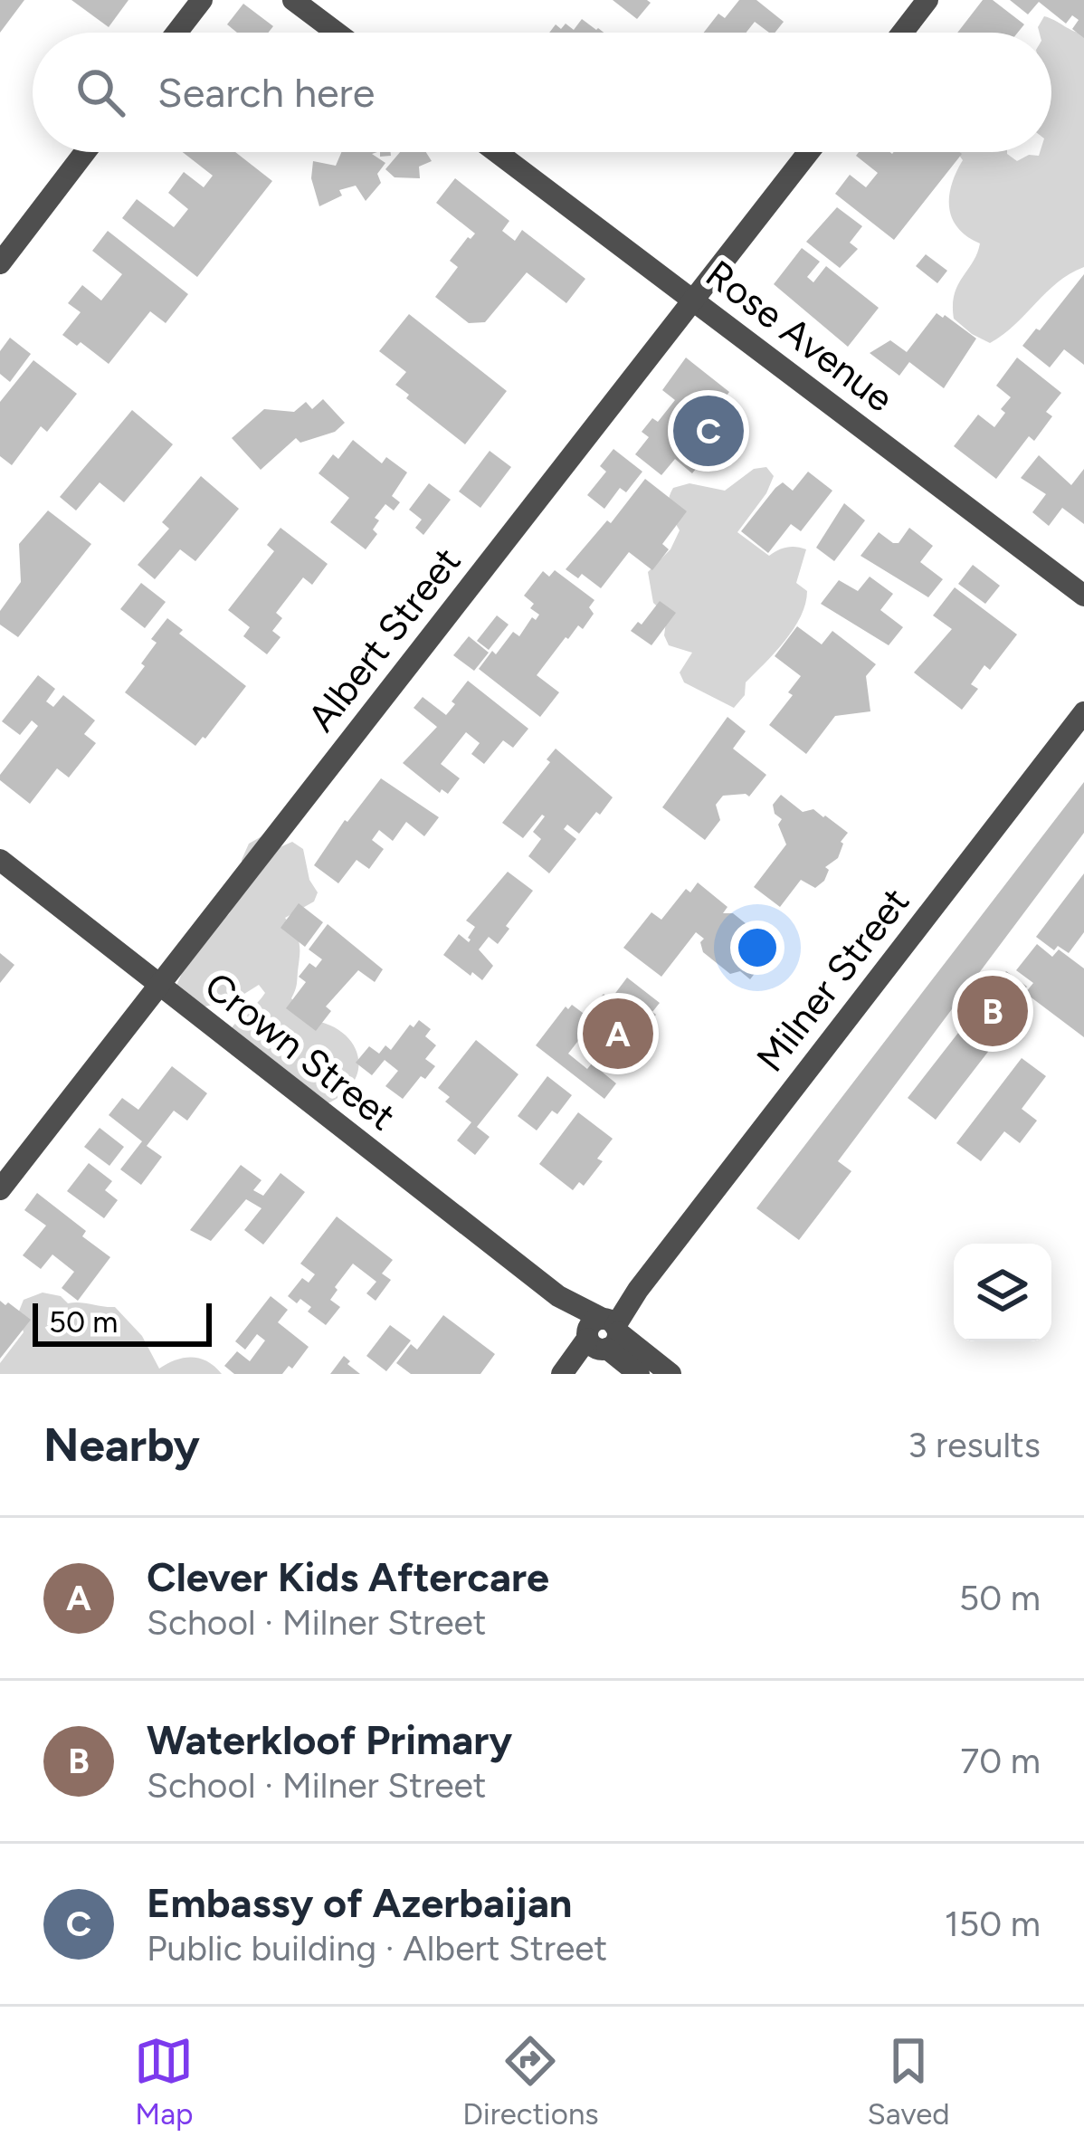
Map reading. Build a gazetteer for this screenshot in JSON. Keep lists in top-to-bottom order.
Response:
{
  "streets": {
    "street": [
      "Rose Avenue",
      "Albert Street",
      "Milner Street",
      "Crown Street"
    ]
  },
  "crossings": [
    ["Rose Avenue", "Albert Street"],
    ["Albert Street", "Crown Street"],
    ["Milner Street", "Crown Street"]
  ],
  "scale_bar": "50 m",
  "page": {
    "search": "Search here",
    "pins": ["C", "B", "A"],
    "scale": "50 m",
    "heading": ["Nearby", "3 results"],
    "list": [
      {
        "mark": "A",
        "name": "Clever Kids Aftercare",
        "note": "School · Milner Street",
        "value": "50 m"
      },
      {
        "mark": "B",
        "name": "Waterkloof Primary",
        "note": "School · Milner Street",
        "value": "70 m"
      },
      {
        "mark": "C",
        "name": "Embassy of Azerbaijan",
        "note": "Public building · Albert Street",
        "value": "150 m"
      }
    ],
    "nav": ["Map", "Directions", "Saved"]
  }
}
